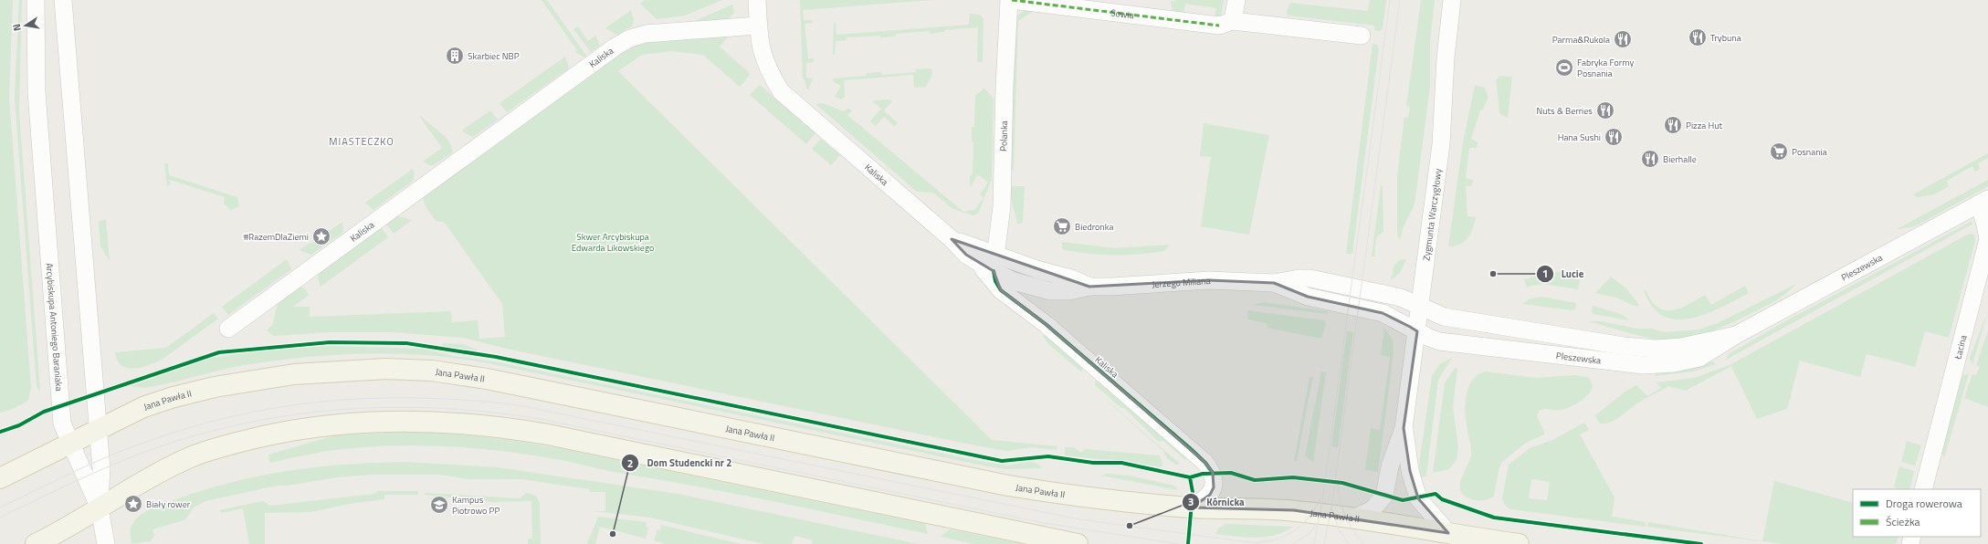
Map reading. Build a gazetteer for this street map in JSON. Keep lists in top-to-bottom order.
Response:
{
  "streets": {
    "main road": ["Jana Pawła II"],
    "street": [
      "Sowia",
      "Kaliska",
      "Polanka",
      "Zygmunta Warczygłowy",
      "Pleszewska",
      "Jerzego Miliana",
      "Arcybiskupa Antoniego Baraniaka",
      "Łacina"
    ]
  },
  "crossings": [
    ["Sowia", "Polanka"],
    ["Kaliska", "Polanka"],
    ["Kaliska", "Jerzego Miliana"],
    ["Kaliska", "Jana Pawła II"],
    ["Polanka", "Jerzego Miliana"],
    ["Zygmunta Warczygłowy", "Pleszewska"],
    ["Zygmunta Warczygłowy", "Jerzego Miliana"],
    ["Zygmunta Warczygłowy", "Jana Pawła II"],
    ["Pleszewska", "Jerzego Miliana"],
    ["Pleszewska", "Łacina"],
    ["Arcybiskupa Antoniego Baraniaka", "Jana Pawła II"]
  ],
  "districts": ["MIASTECZKO"],
  "parks": ["Skwer Arcybiskupa Edwarda Likowskiego"],
  "places": {
    "restaurant": [
      "Trybuna",
      "Parma&Rukola",
      "Nuts & Berries",
      "Pizza Hut",
      "Hana Sushi",
      "Bierhalle"
    ],
    "building": ["Skarbiec NBP"],
    "sports": ["Fabryka Formy Posnania"],
    "supermarket": ["Posnania", "Biedronka"],
    "place": ["#RazemDlaZiemi", "Biały rower"],
    "other": ["Lucie", "Kórnicka", "Dom Studencki nr 2"],
    "school or university": ["Kampus Piotrowo PP"]
  },
  "legend": ["Droga rowerowa", "Ścieżka"],
  "north": "left"
}
